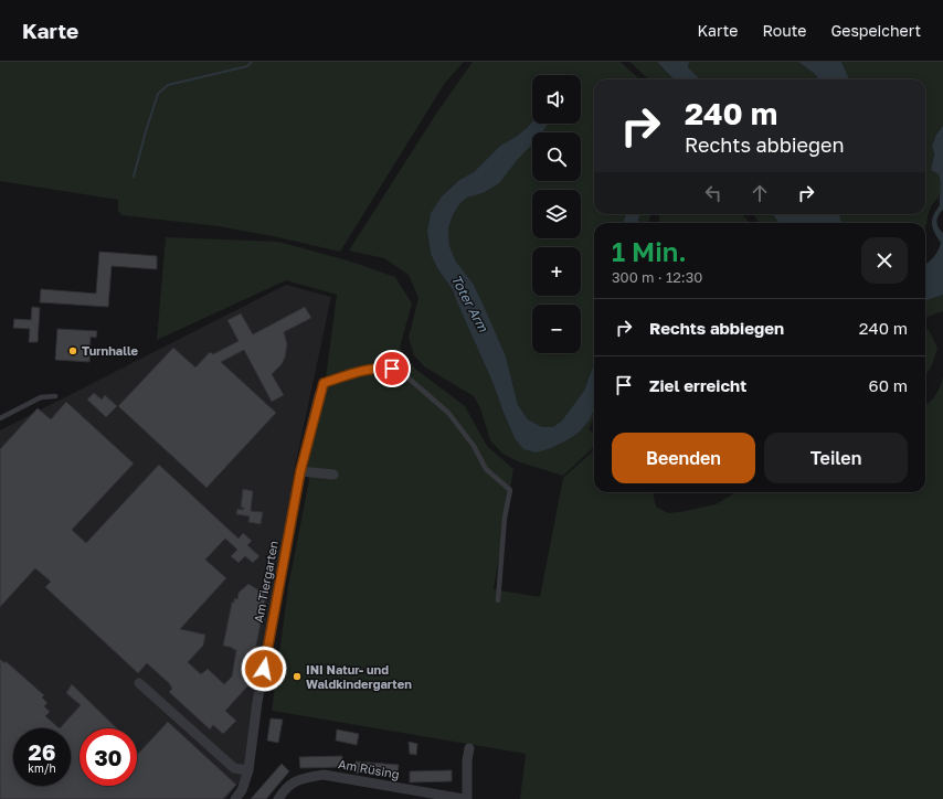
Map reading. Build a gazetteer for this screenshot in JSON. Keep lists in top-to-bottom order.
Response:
{
  "streets": {
    "street": ["Am Tiergarten", "Am Rüsing"]
  },
  "water": ["Toter Arm"],
  "places": ["Turnhalle", "INI Natur- und Waldkindergarten"],
  "page": {
    "header": "Karte",
    "nav": ["Karte", "Route", "Gespeichert"],
    "map_buttons": ["+", "−"],
    "turn": ["240 m", "Rechts abbiegen"],
    "heading": ["1 Min.", "300 m · 12:30"],
    "list": [
      {
        "name": "Rechts abbiegen",
        "value": "240 m"
      },
      {
        "name": "Ziel erreicht",
        "value": "60 m"
      }
    ],
    "buttons": ["Beenden", "Teilen"],
    "speed": "26 km/h",
    "limit": "30"
  }
}
